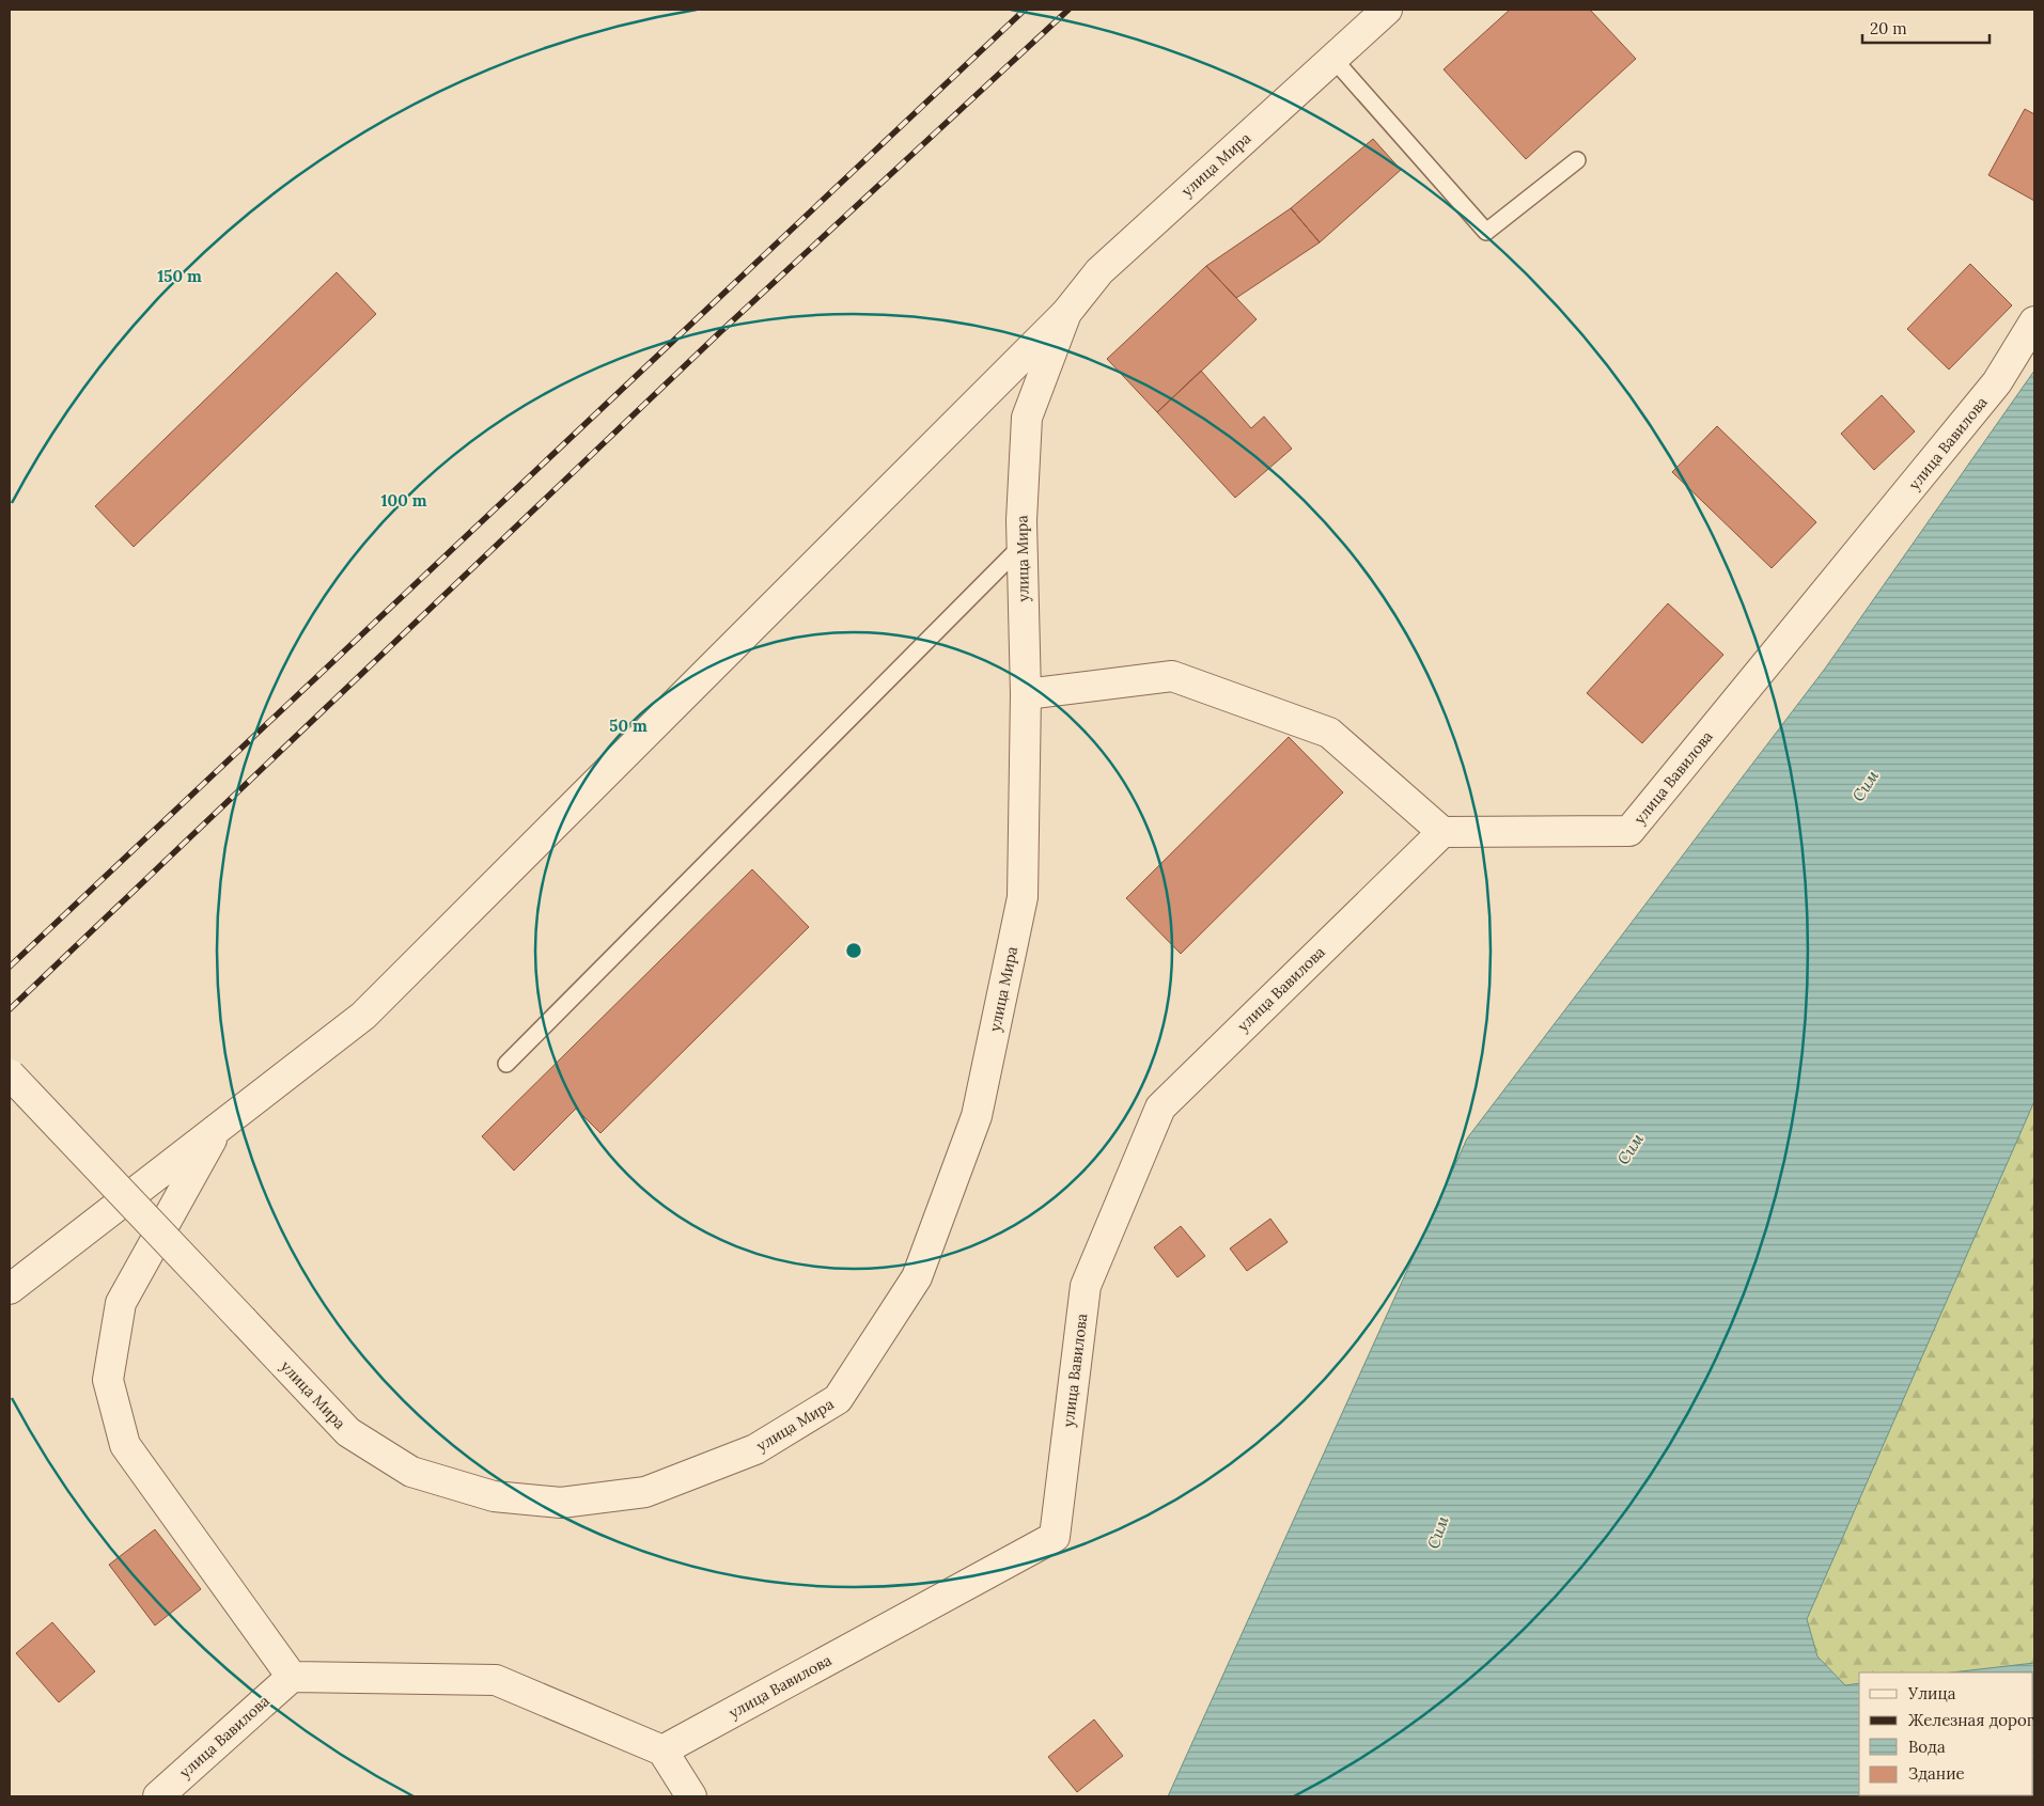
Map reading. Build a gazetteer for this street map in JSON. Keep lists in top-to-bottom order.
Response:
{
  "streets": {
    "street": ["улица Мира", "улица Вавилова"]
  },
  "water": ["Сим"],
  "legend": [
    "Улица",
    "Железная дорога",
    "Вода",
    "Здание"
  ],
  "scale_bar": "20 m",
  "rings": ["150 m", "100 m", "50 m"]
}
